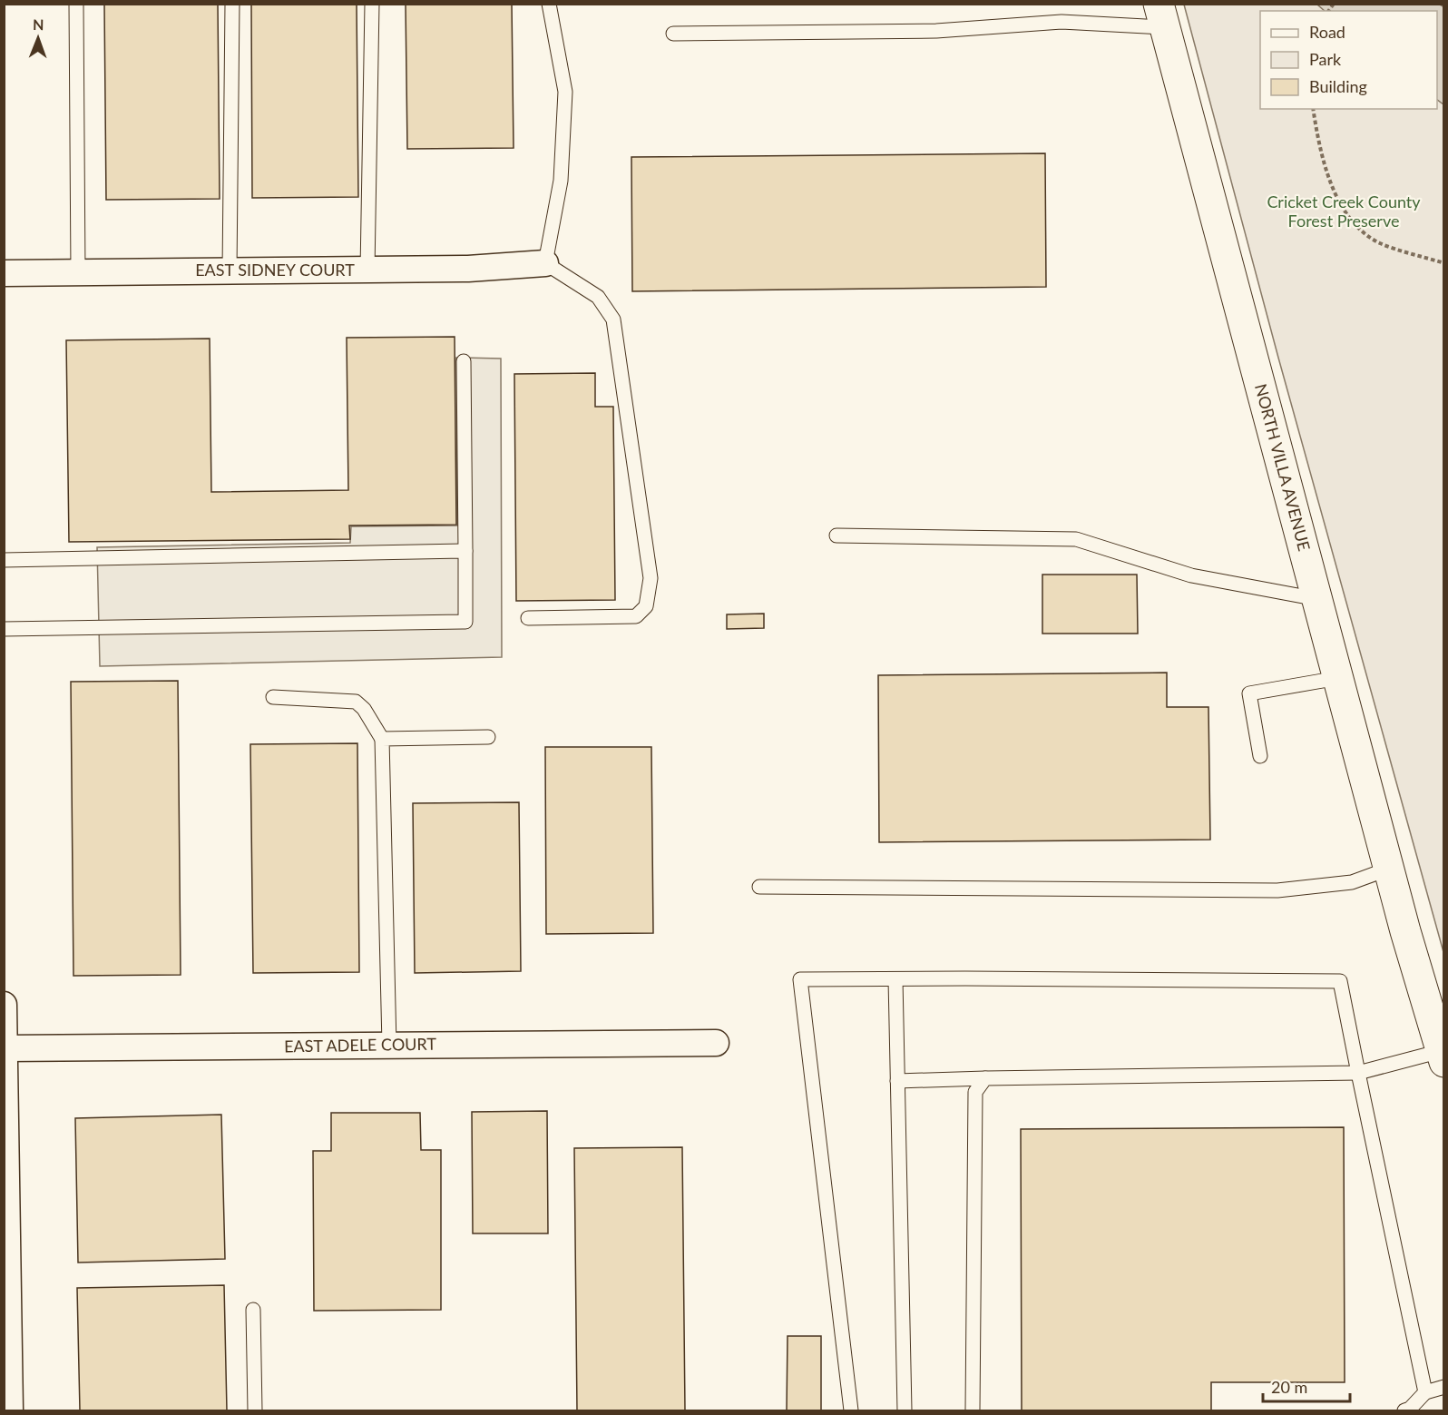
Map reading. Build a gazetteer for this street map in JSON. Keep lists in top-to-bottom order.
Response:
{
  "streets": {
    "main road": ["NORTH VILLA AVENUE"],
    "street": ["EAST SIDNEY COURT", "EAST ADELE COURT"]
  },
  "parks": ["Cricket Creek County Forest Preserve"],
  "legend": ["Road", "Park", "Building"],
  "scale_bar": "20 m",
  "north": "top"
}
